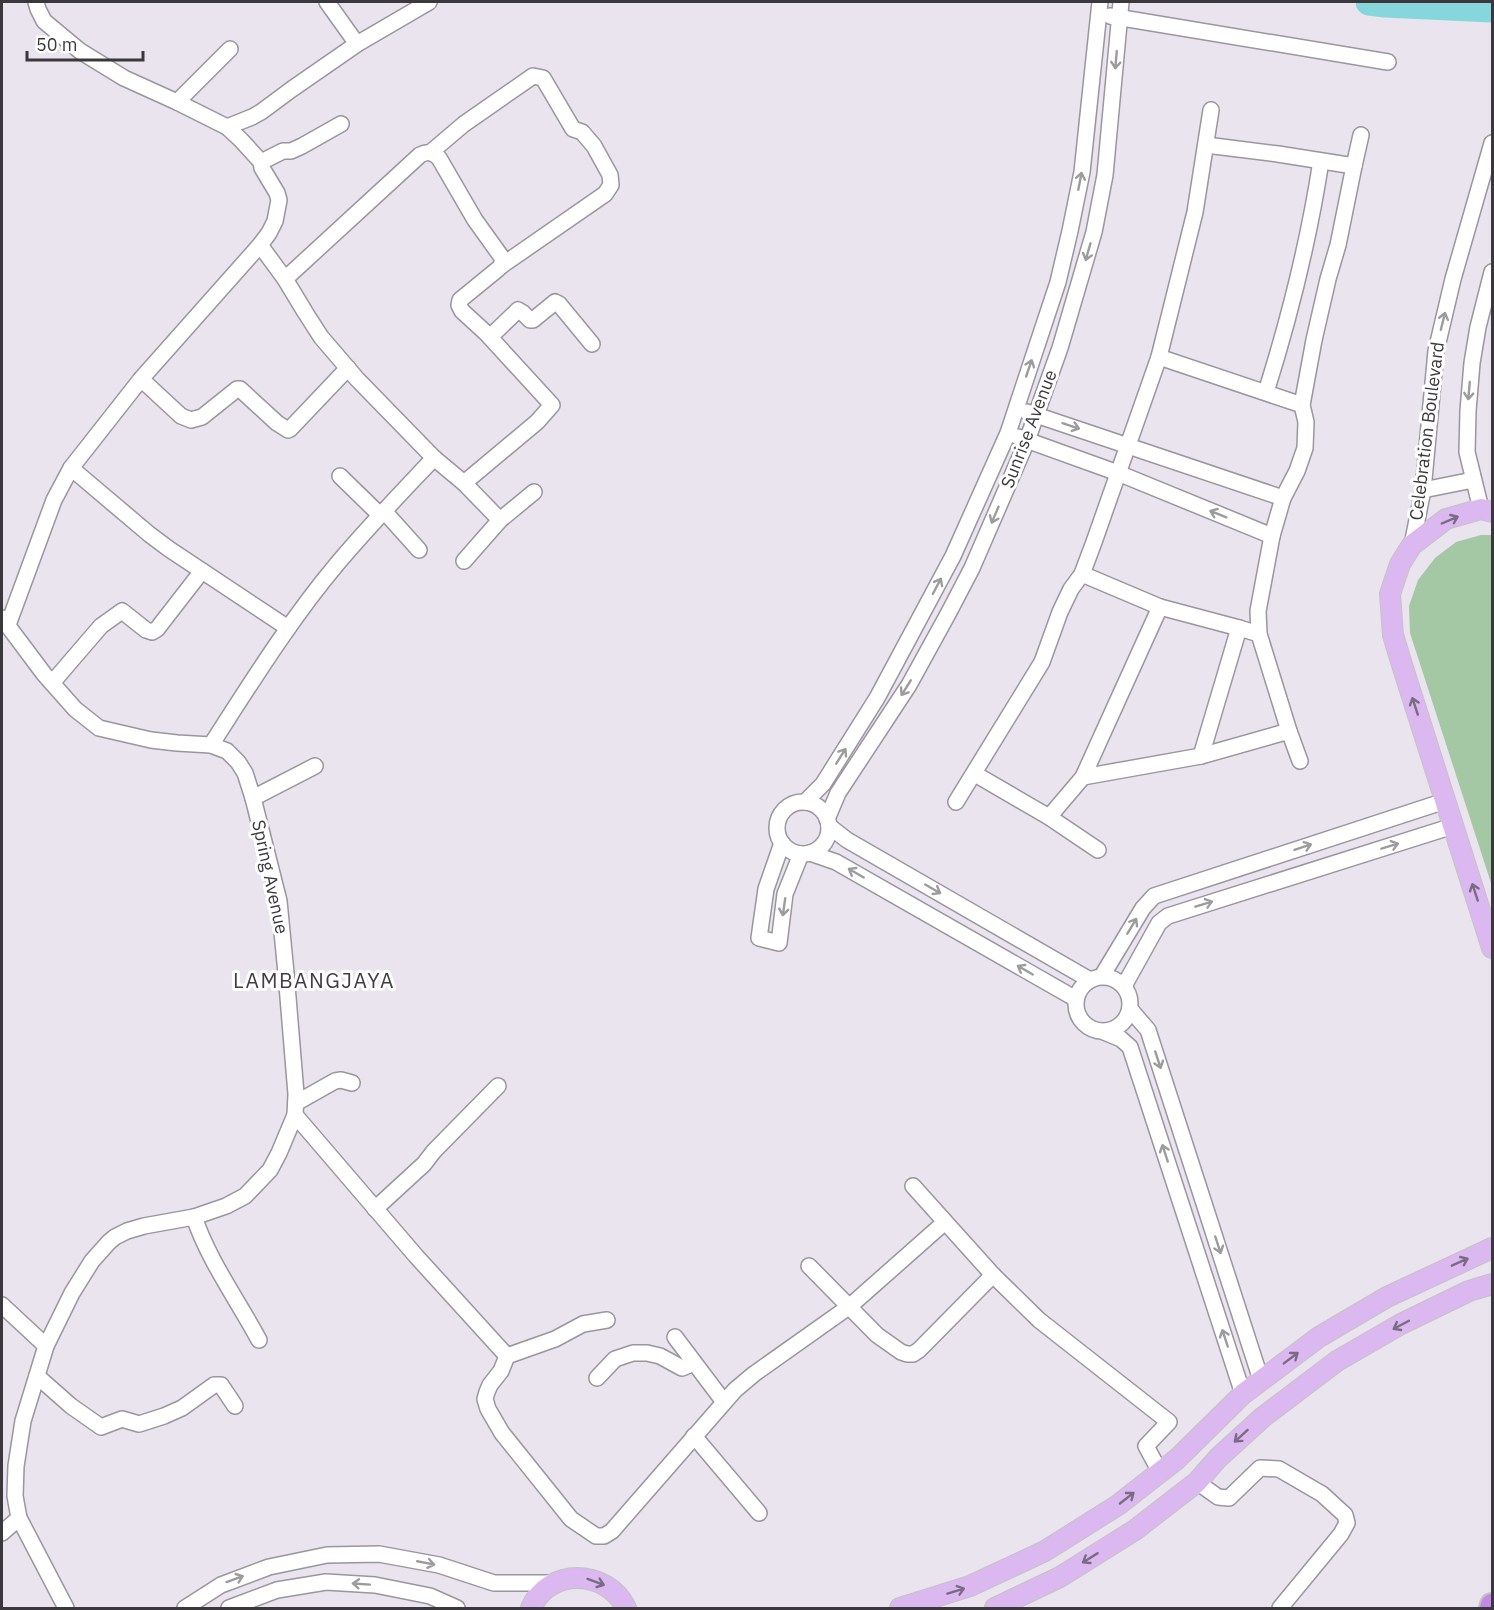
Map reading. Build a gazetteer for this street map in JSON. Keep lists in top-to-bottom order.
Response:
{
  "streets": {
    "street": ["Sunrise Avenue", "Celebration Boulevard", "Spring Avenue"]
  },
  "districts": ["LAMBANGJAYA"],
  "scale_bar": "50 m"
}
